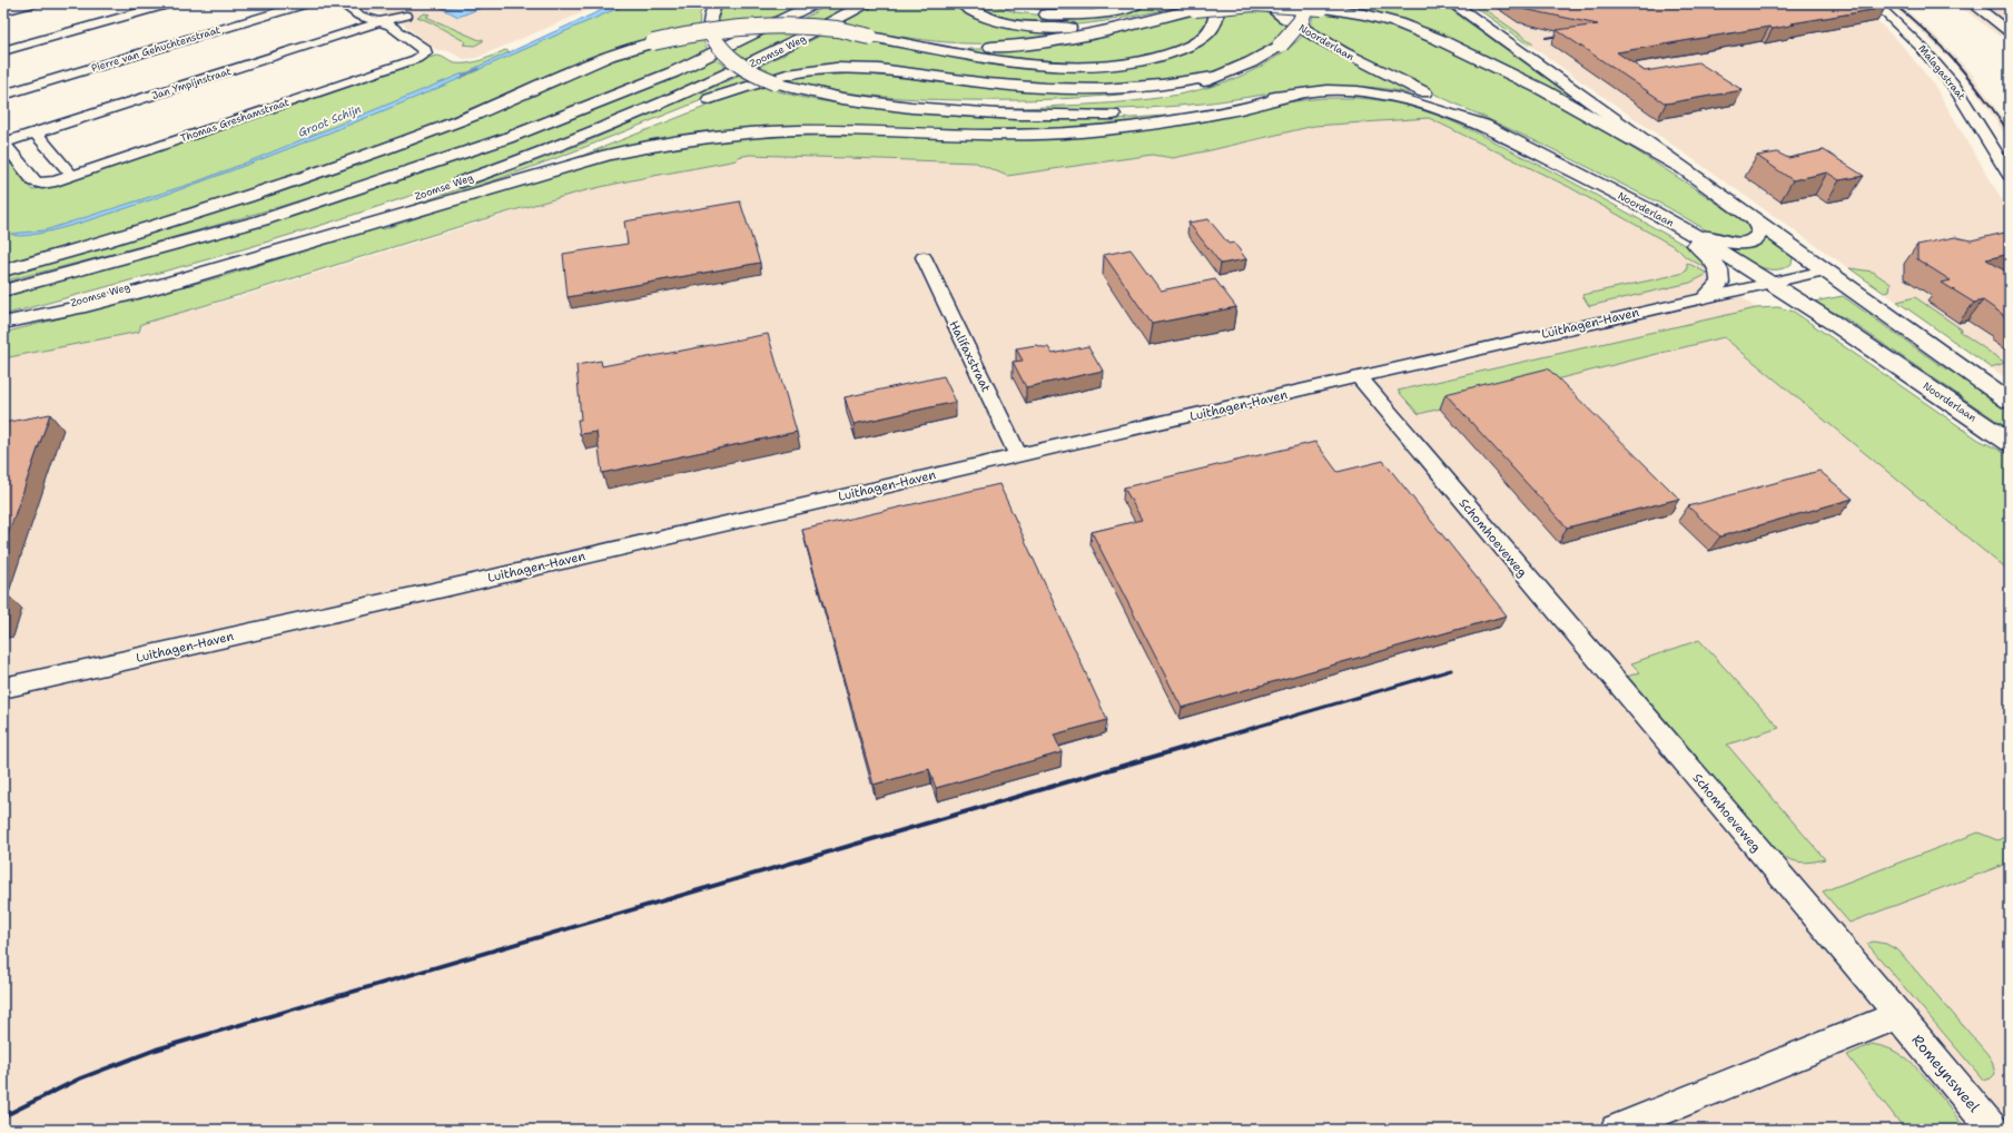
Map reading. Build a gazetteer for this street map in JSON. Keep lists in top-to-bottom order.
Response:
{
  "streets": {
    "main road": ["Noorderlaan", "Zoomse Weg"],
    "street": [
      "Pierre van Gehuchtenstraat",
      "Malagastraat",
      "Jan Ympijnstraat",
      "Thomas Greshamstraat",
      "Luithagen-Haven",
      "Halifaxstraat",
      "Schomhoeveweg",
      "Romeynsweel"
    ]
  },
  "crossings": [
    ["Noorderlaan", "Luithagen-Haven"],
    ["Jan Ympijnstraat", "Thomas Greshamstraat"],
    ["Luithagen-Haven", "Halifaxstraat"],
    ["Luithagen-Haven", "Schomhoeveweg"],
    ["Schomhoeveweg", "Romeynsweel"]
  ],
  "water": ["Groot Schijn"]
}
